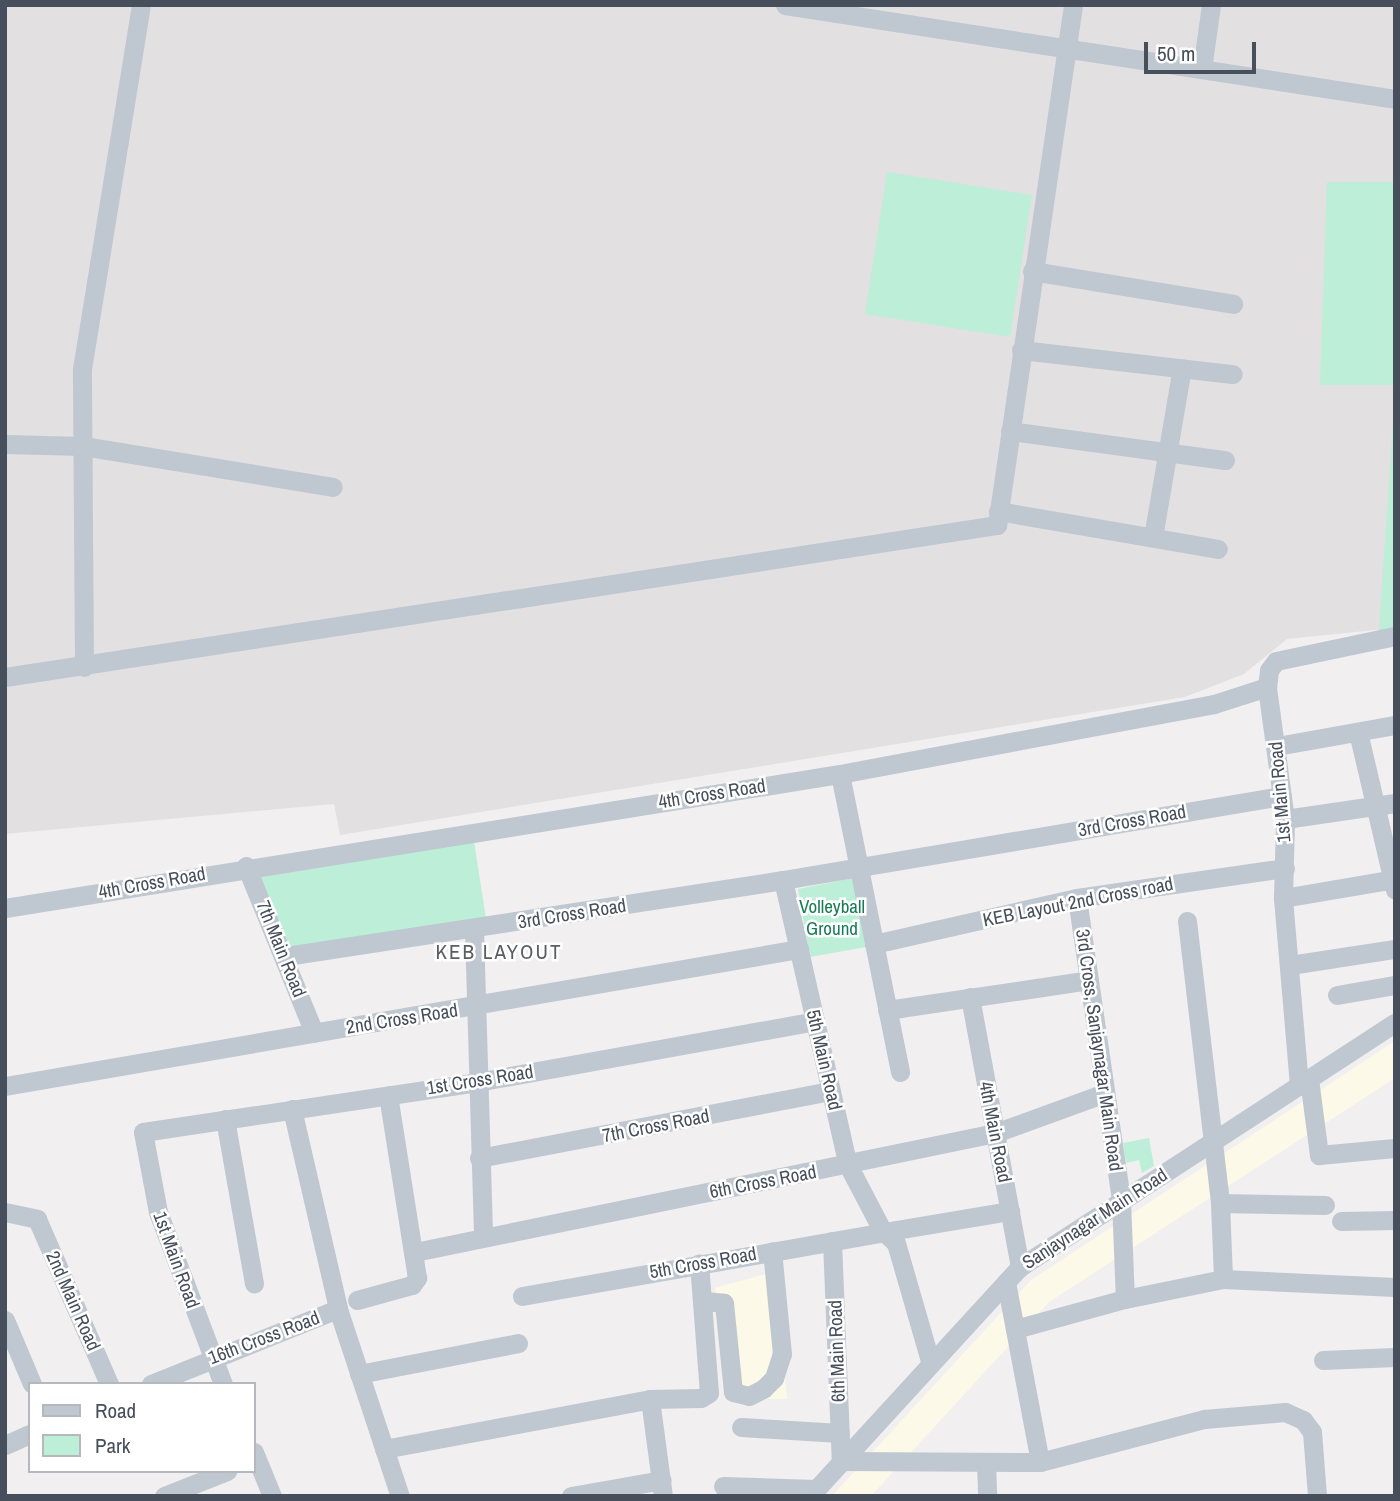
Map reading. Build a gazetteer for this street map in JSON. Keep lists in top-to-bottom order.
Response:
{
  "streets": {
    "street": [
      "1st Main Road",
      "4th Cross Road",
      "3rd Cross Road",
      "KEB Layout 2nd Cross road",
      "7th Main Road",
      "2nd Cross Road",
      "3rd Cross, Sanjaynagar Main Road",
      "5th Main Road",
      "1st Cross Road",
      "7th Cross Road",
      "4th Main Road",
      "6th Cross Road",
      "Sanjaynagar Main Road",
      "5th Cross Road",
      "2nd Main Road",
      "16th Cross Road",
      "6th Main Road"
    ]
  },
  "crossings": [
    ["1st Main Road", "4th Cross Road"],
    ["1st Main Road", "3rd Cross Road"],
    ["1st Main Road", "KEB Layout 2nd Cross road"],
    ["1st Main Road", "1st Cross Road"],
    ["1st Main Road", "Sanjaynagar Main Road"],
    ["1st Main Road", "16th Cross Road"],
    ["4th Cross Road", "7th Main Road"],
    ["3rd Cross Road", "7th Main Road"],
    ["3rd Cross Road", "5th Main Road"],
    ["KEB Layout 2nd Cross road", "3rd Cross, Sanjaynagar Main Road"],
    ["7th Main Road", "2nd Cross Road"],
    ["2nd Cross Road", "5th Main Road"],
    ["3rd Cross, Sanjaynagar Main Road", "6th Cross Road"],
    ["3rd Cross, Sanjaynagar Main Road", "Sanjaynagar Main Road"],
    ["5th Main Road", "1st Cross Road"],
    ["5th Main Road", "7th Cross Road"],
    ["5th Main Road", "6th Cross Road"],
    ["5th Main Road", "Sanjaynagar Main Road"],
    ["5th Main Road", "5th Cross Road"],
    ["4th Main Road", "6th Cross Road"],
    ["4th Main Road", "Sanjaynagar Main Road"],
    ["4th Main Road", "5th Cross Road"],
    ["Sanjaynagar Main Road", "6th Main Road"],
    ["5th Cross Road", "6th Main Road"]
  ],
  "districts": ["KEB LAYOUT"],
  "parks": ["Volleyball Ground"],
  "legend": ["Road", "Park"],
  "scale_bar": "50 m"
}
